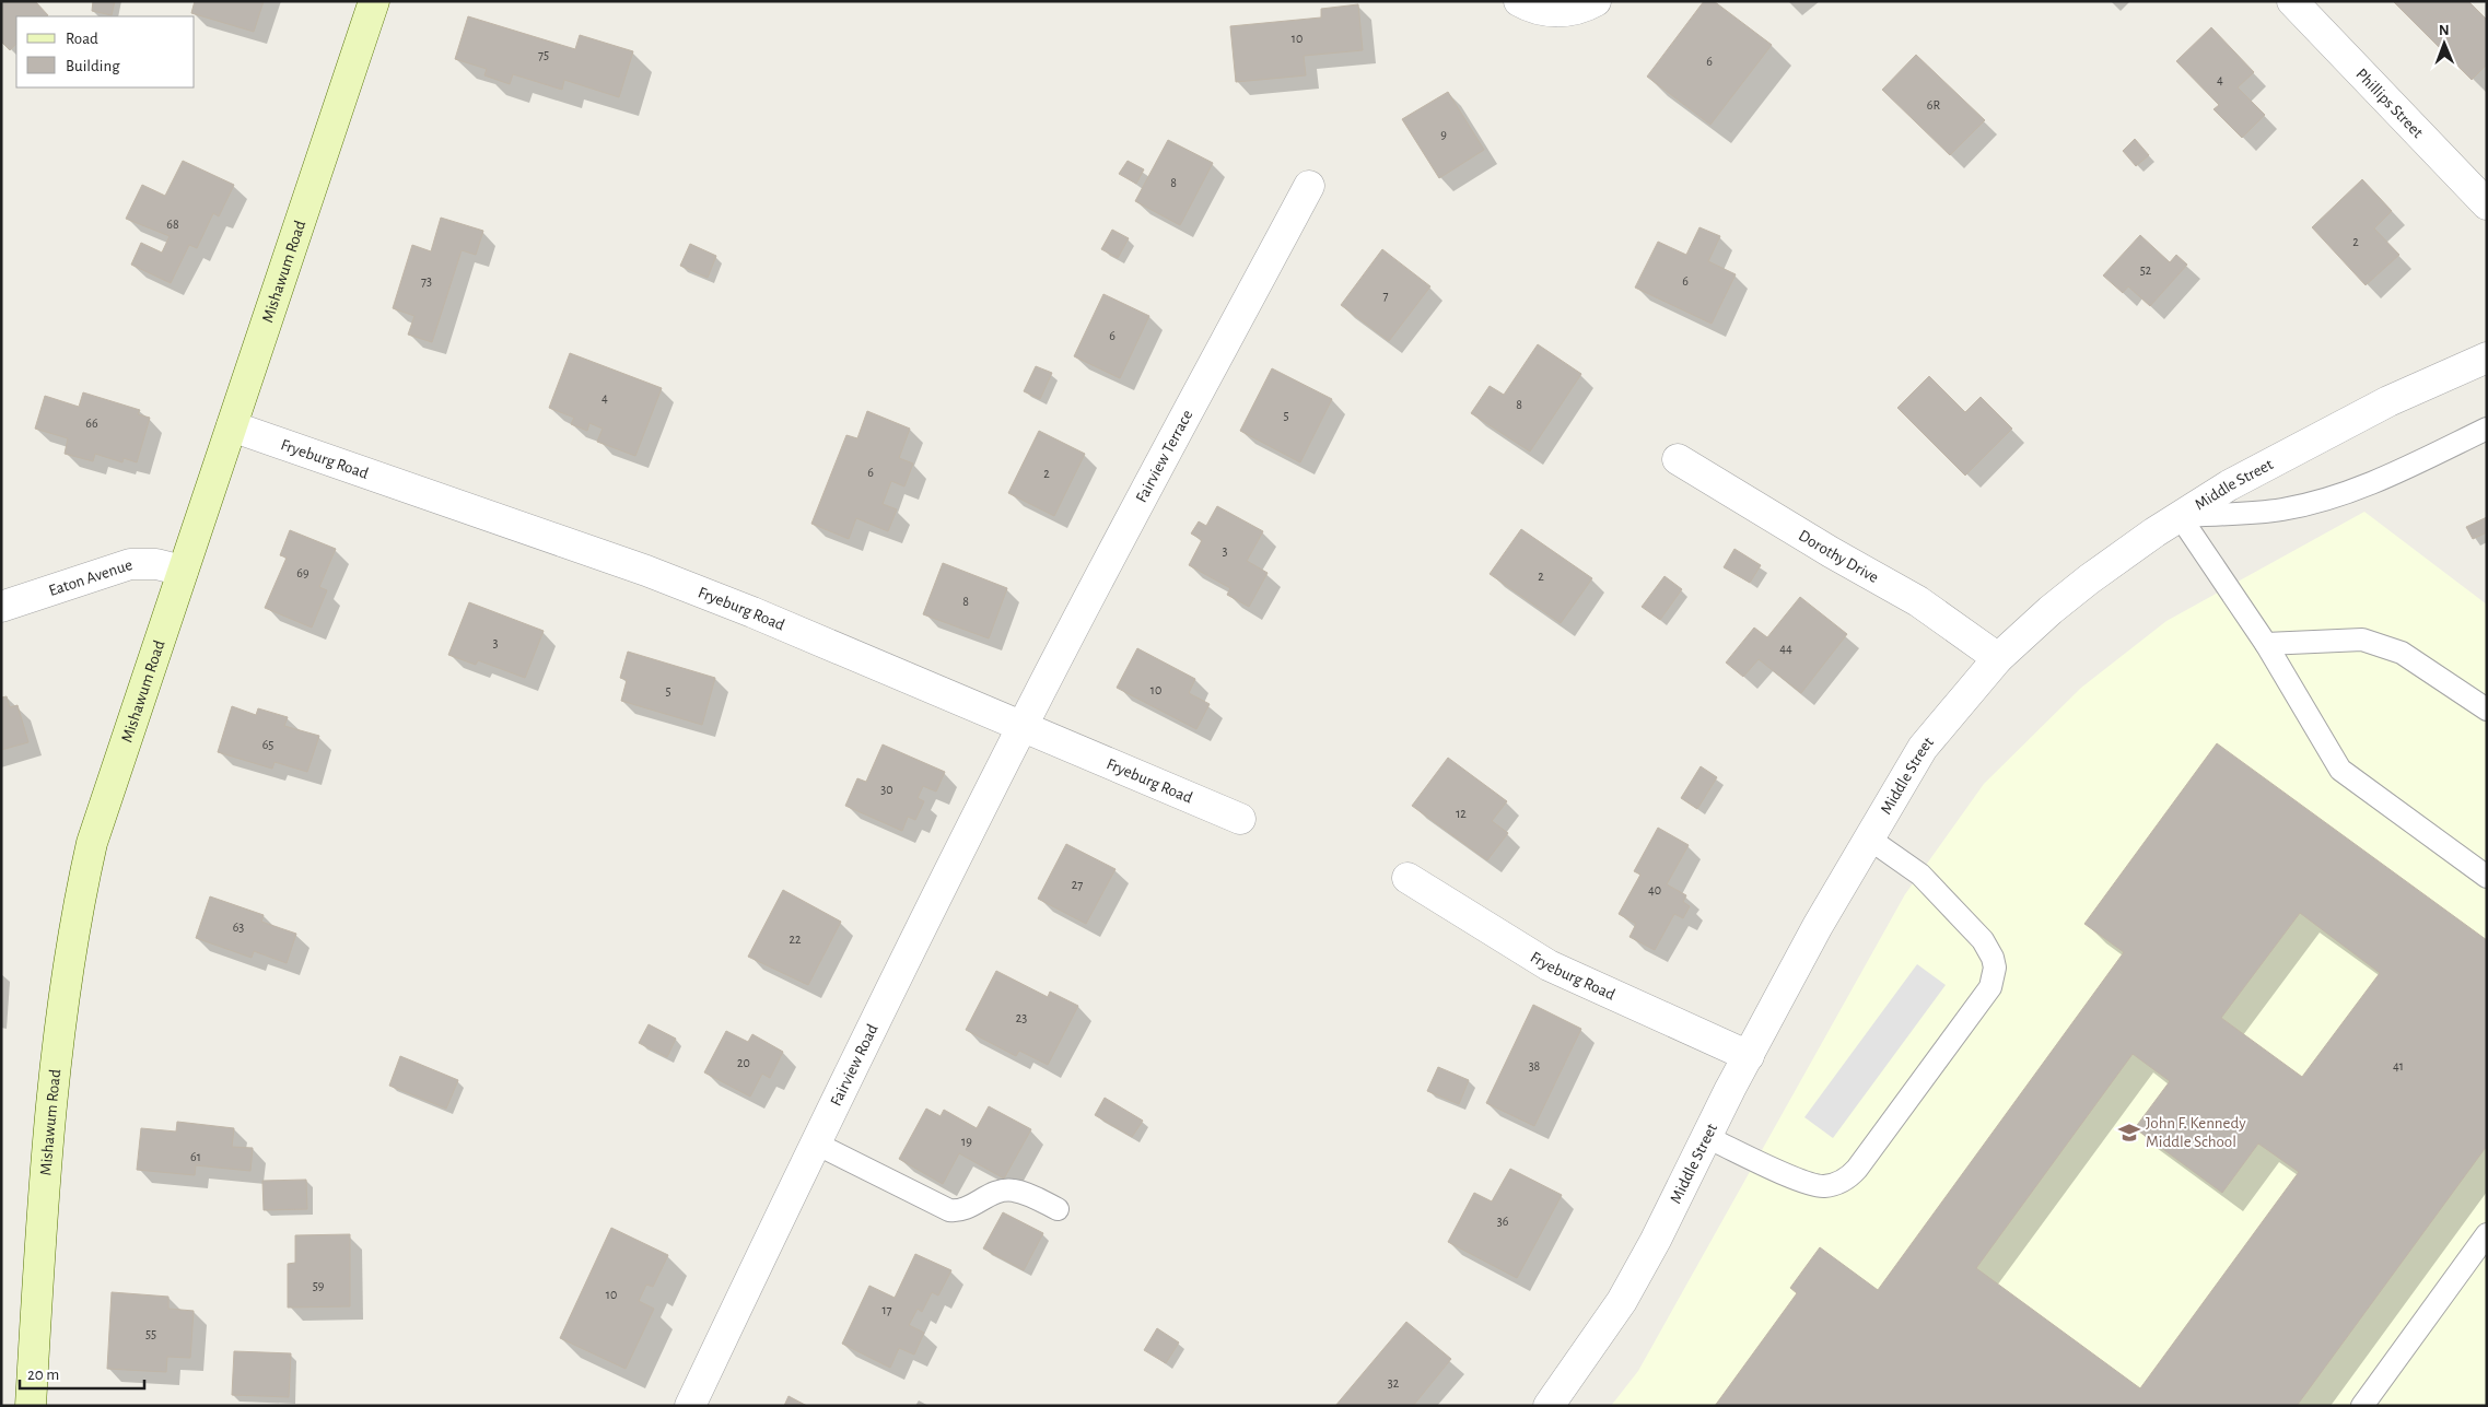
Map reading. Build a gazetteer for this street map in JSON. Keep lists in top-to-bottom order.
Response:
{
  "streets": {
    "main road": ["Mishawum Road"],
    "street": [
      "Phillips Street",
      "Fairview Terrace",
      "Fryeburg Road",
      "Middle Street",
      "Dorothy Drive",
      "Eaton Avenue",
      "Fairview Road"
    ]
  },
  "crossings": [
    ["Mishawum Road", "Fryeburg Road"],
    ["Mishawum Road", "Eaton Avenue"],
    ["Fairview Terrace", "Fryeburg Road"],
    ["Fairview Terrace", "Fairview Road"],
    ["Fryeburg Road", "Middle Street"],
    ["Fryeburg Road", "Fairview Road"],
    ["Middle Street", "Dorothy Drive"]
  ],
  "places": {
    "school or university": ["John F. Kennedy Middle School"]
  },
  "house_numbers": [
    "10",
    "75",
    "6",
    "4",
    "6R",
    "9",
    "8",
    "68",
    "2",
    "52",
    "73",
    "6",
    "7",
    "6",
    "4",
    "8",
    "5",
    "66",
    "6",
    "2",
    "3",
    "69",
    "2",
    "8",
    "3",
    "44",
    "10",
    "5",
    "65",
    "30",
    "12",
    "27",
    "40",
    "63",
    "22",
    "23",
    "20",
    "38",
    "41",
    "19",
    "61",
    "36",
    "59",
    "10",
    "17",
    "55",
    "32"
  ],
  "legend": ["Road", "Building"],
  "scale_bar": "20 m",
  "north": "top"
}
